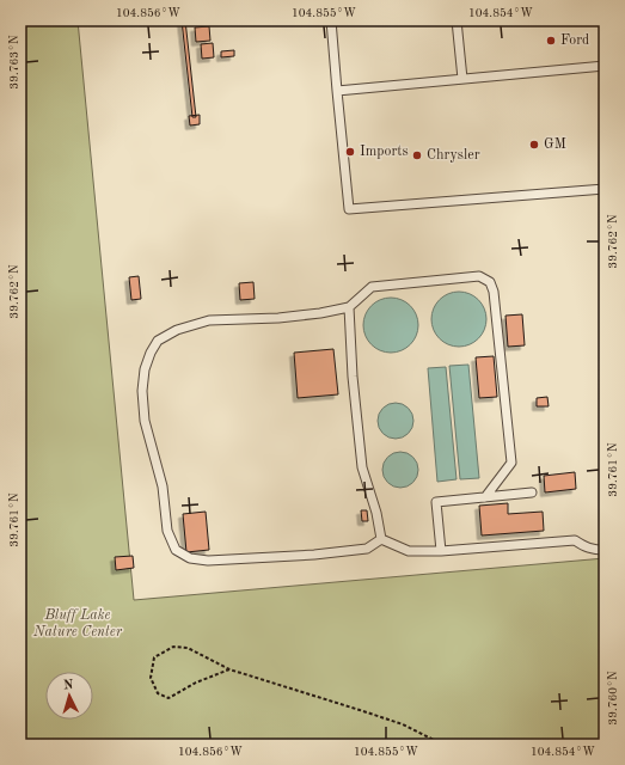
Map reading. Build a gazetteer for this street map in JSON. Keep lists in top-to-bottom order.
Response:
{
  "parks": ["Bluff Lake Nature Center"],
  "places": [
    "Ford",
    "GM",
    "Imports",
    "Chrysler"
  ],
  "north": "top",
  "coordinates": [
    "104.856°W",
    "104.855°W",
    "104.854°W",
    "39.763°N",
    "39.762°N",
    "39.761°N",
    "39.760°N"
  ]
}
